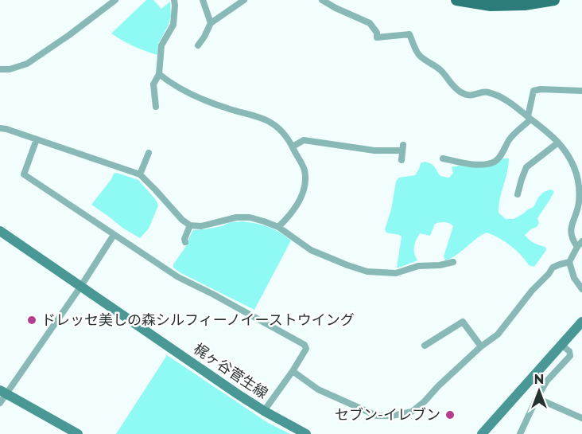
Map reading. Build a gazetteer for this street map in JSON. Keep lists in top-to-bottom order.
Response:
{
  "streets": {
    "street": ["梶ヶ谷菅生線"]
  },
  "places": ["ドレッセ美しの森シルフィーノイーストウイング", "セブン-イレブン"],
  "north": "top"
}
